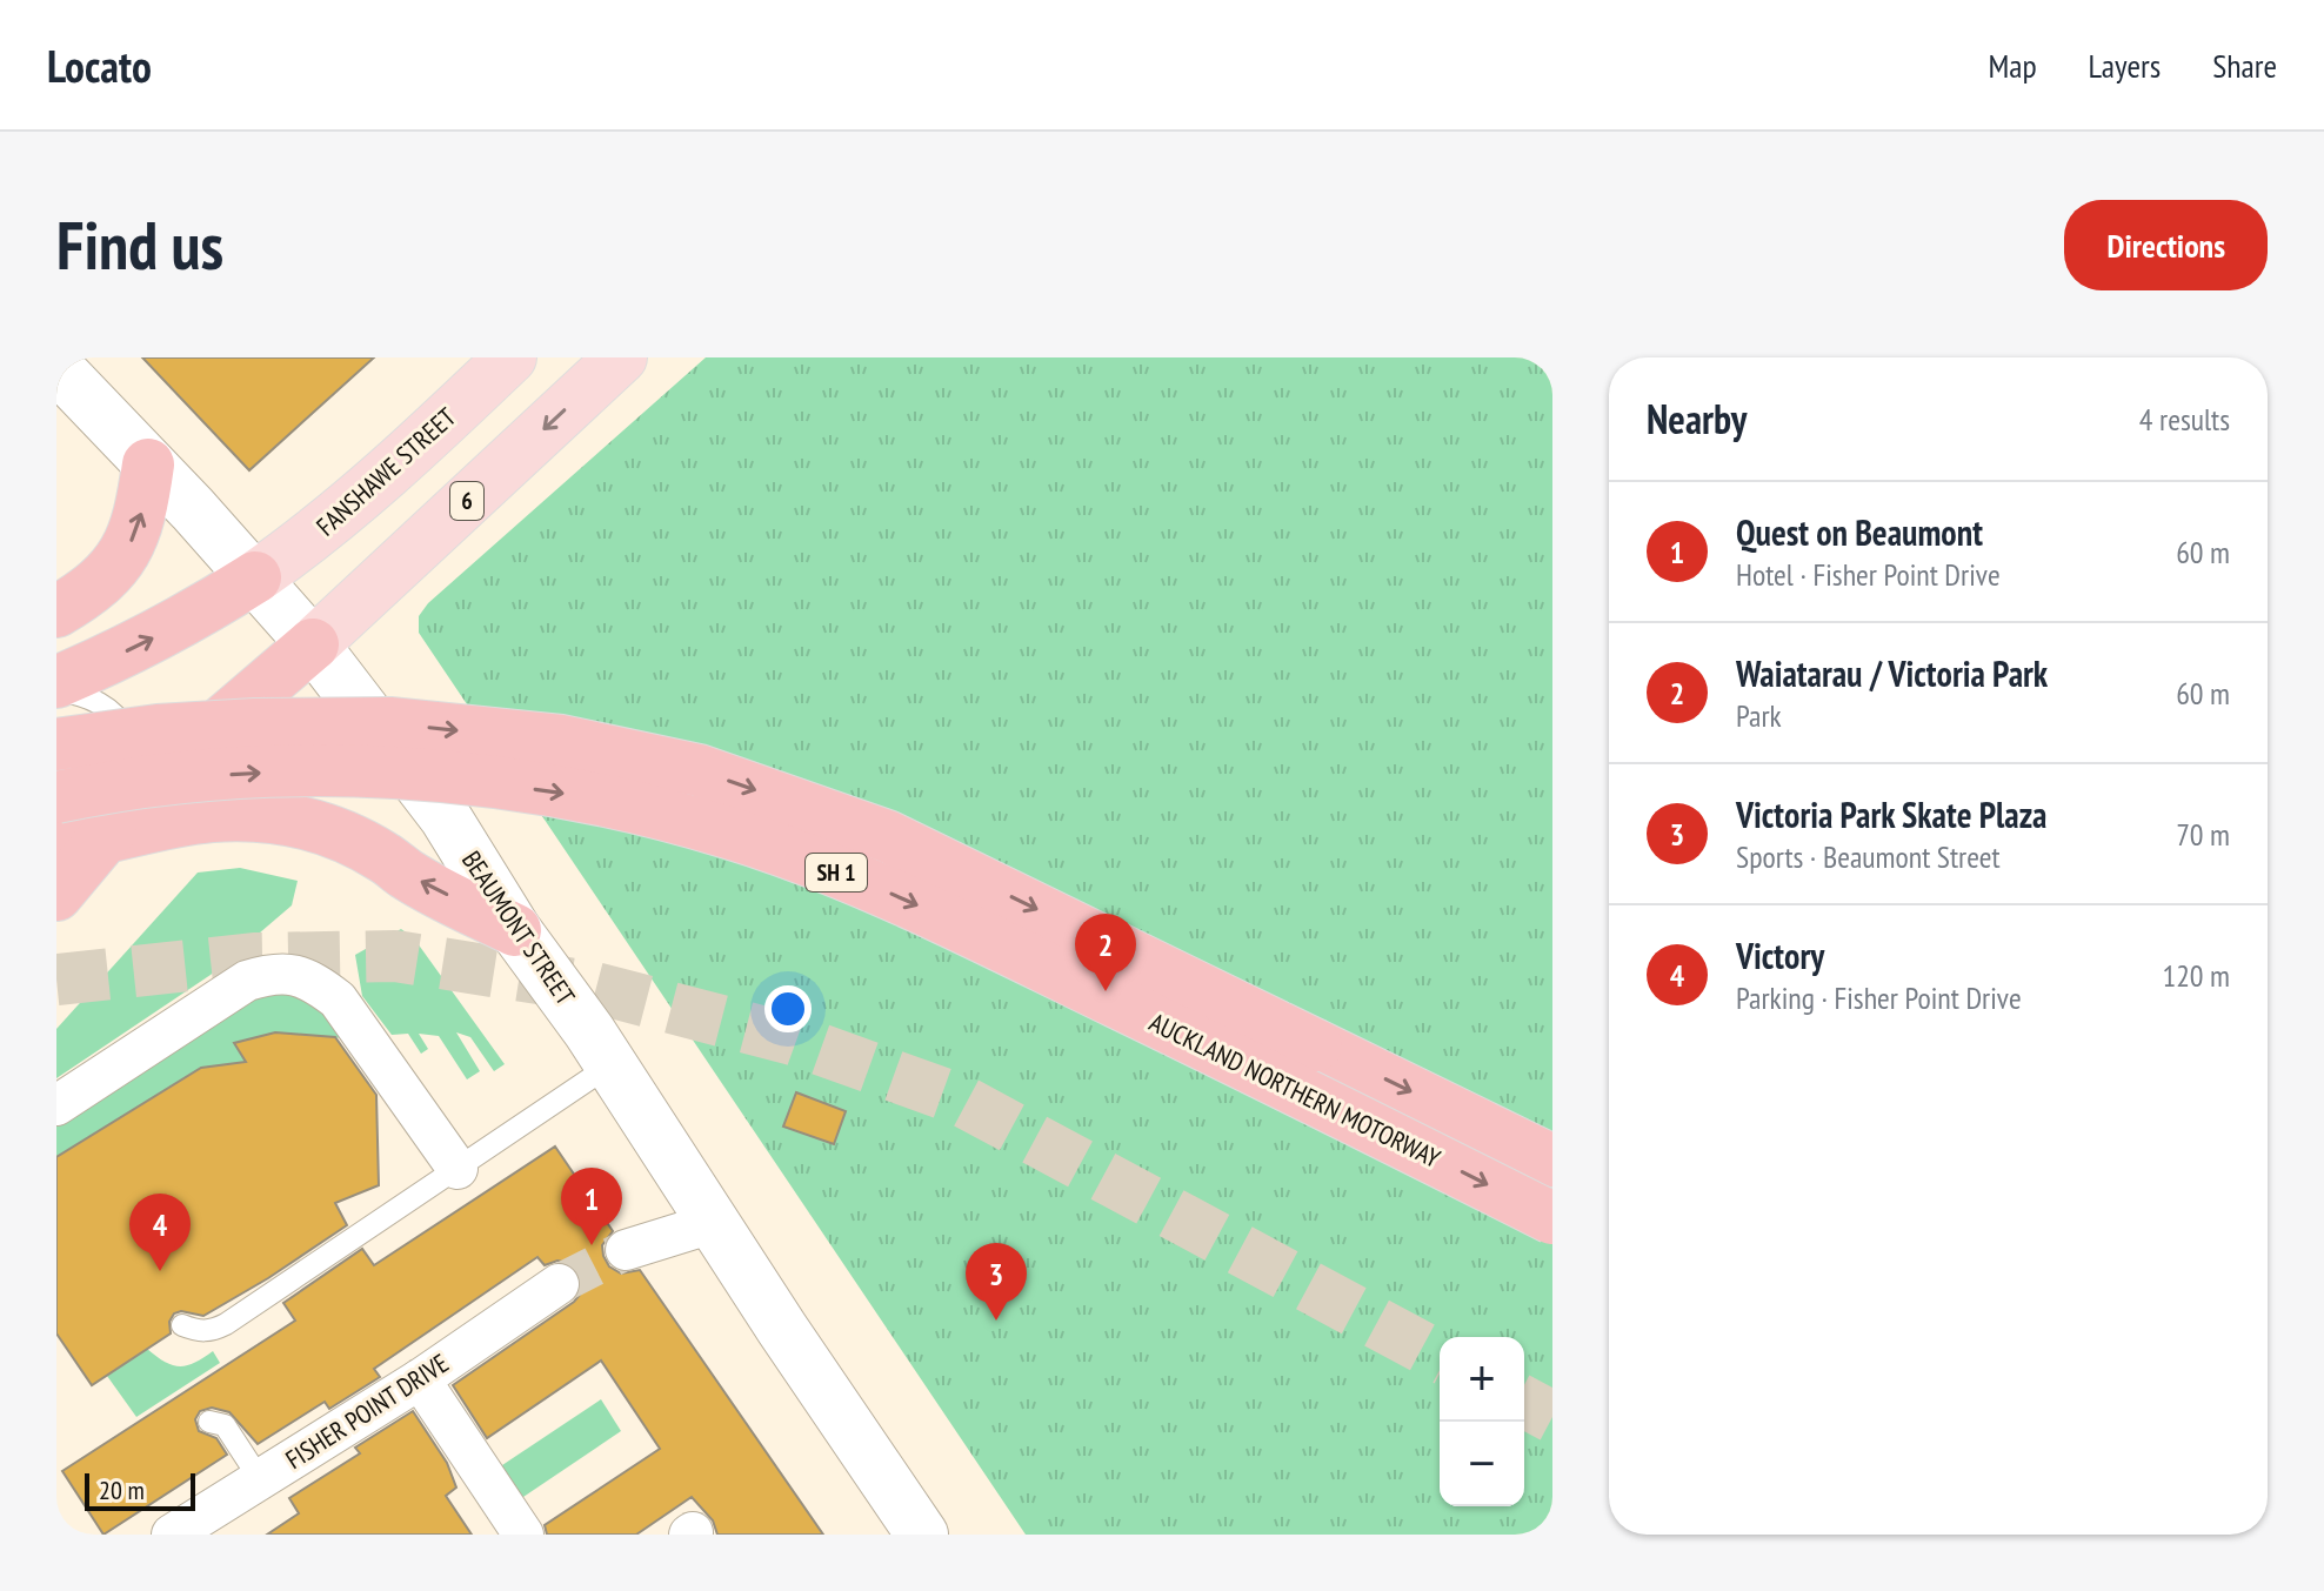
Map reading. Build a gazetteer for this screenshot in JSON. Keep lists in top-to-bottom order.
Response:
{
  "streets": {
    "highway": ["SH 1", "AUCKLAND NORTHERN MOTORWAY"],
    "main road": ["FANSHAWE STREET", "6", "BEAUMONT STREET"],
    "street": ["FISHER POINT DRIVE"]
  },
  "crossings": [
    ["FANSHAWE STREET", "BEAUMONT STREET"],
    ["6", "BEAUMONT STREET"]
  ],
  "scale_bar": "20 m",
  "page": {
    "header": "Locato",
    "nav": ["Map", "Layers", "Share"],
    "buttons": "Directions",
    "title": "Find us",
    "heading": ["Nearby", "4 results"],
    "list": [
      {
        "mark": "1",
        "name": "Quest on Beaumont",
        "note": "Hotel · Fisher Point Drive",
        "value": "60 m"
      },
      {
        "mark": "2",
        "name": "Waiatarau / Victoria Park",
        "note": "Park",
        "value": "60 m"
      },
      {
        "mark": "3",
        "name": "Victoria Park Skate Plaza",
        "note": "Sports · Beaumont Street",
        "value": "70 m"
      },
      {
        "mark": "4",
        "name": "Victory",
        "note": "Parking · Fisher Point Drive",
        "value": "120 m"
      }
    ],
    "pins": [
      "2",
      "1",
      "4",
      "3"
    ],
    "map_buttons": ["+", "−"],
    "scale": "20 m"
  }
}
